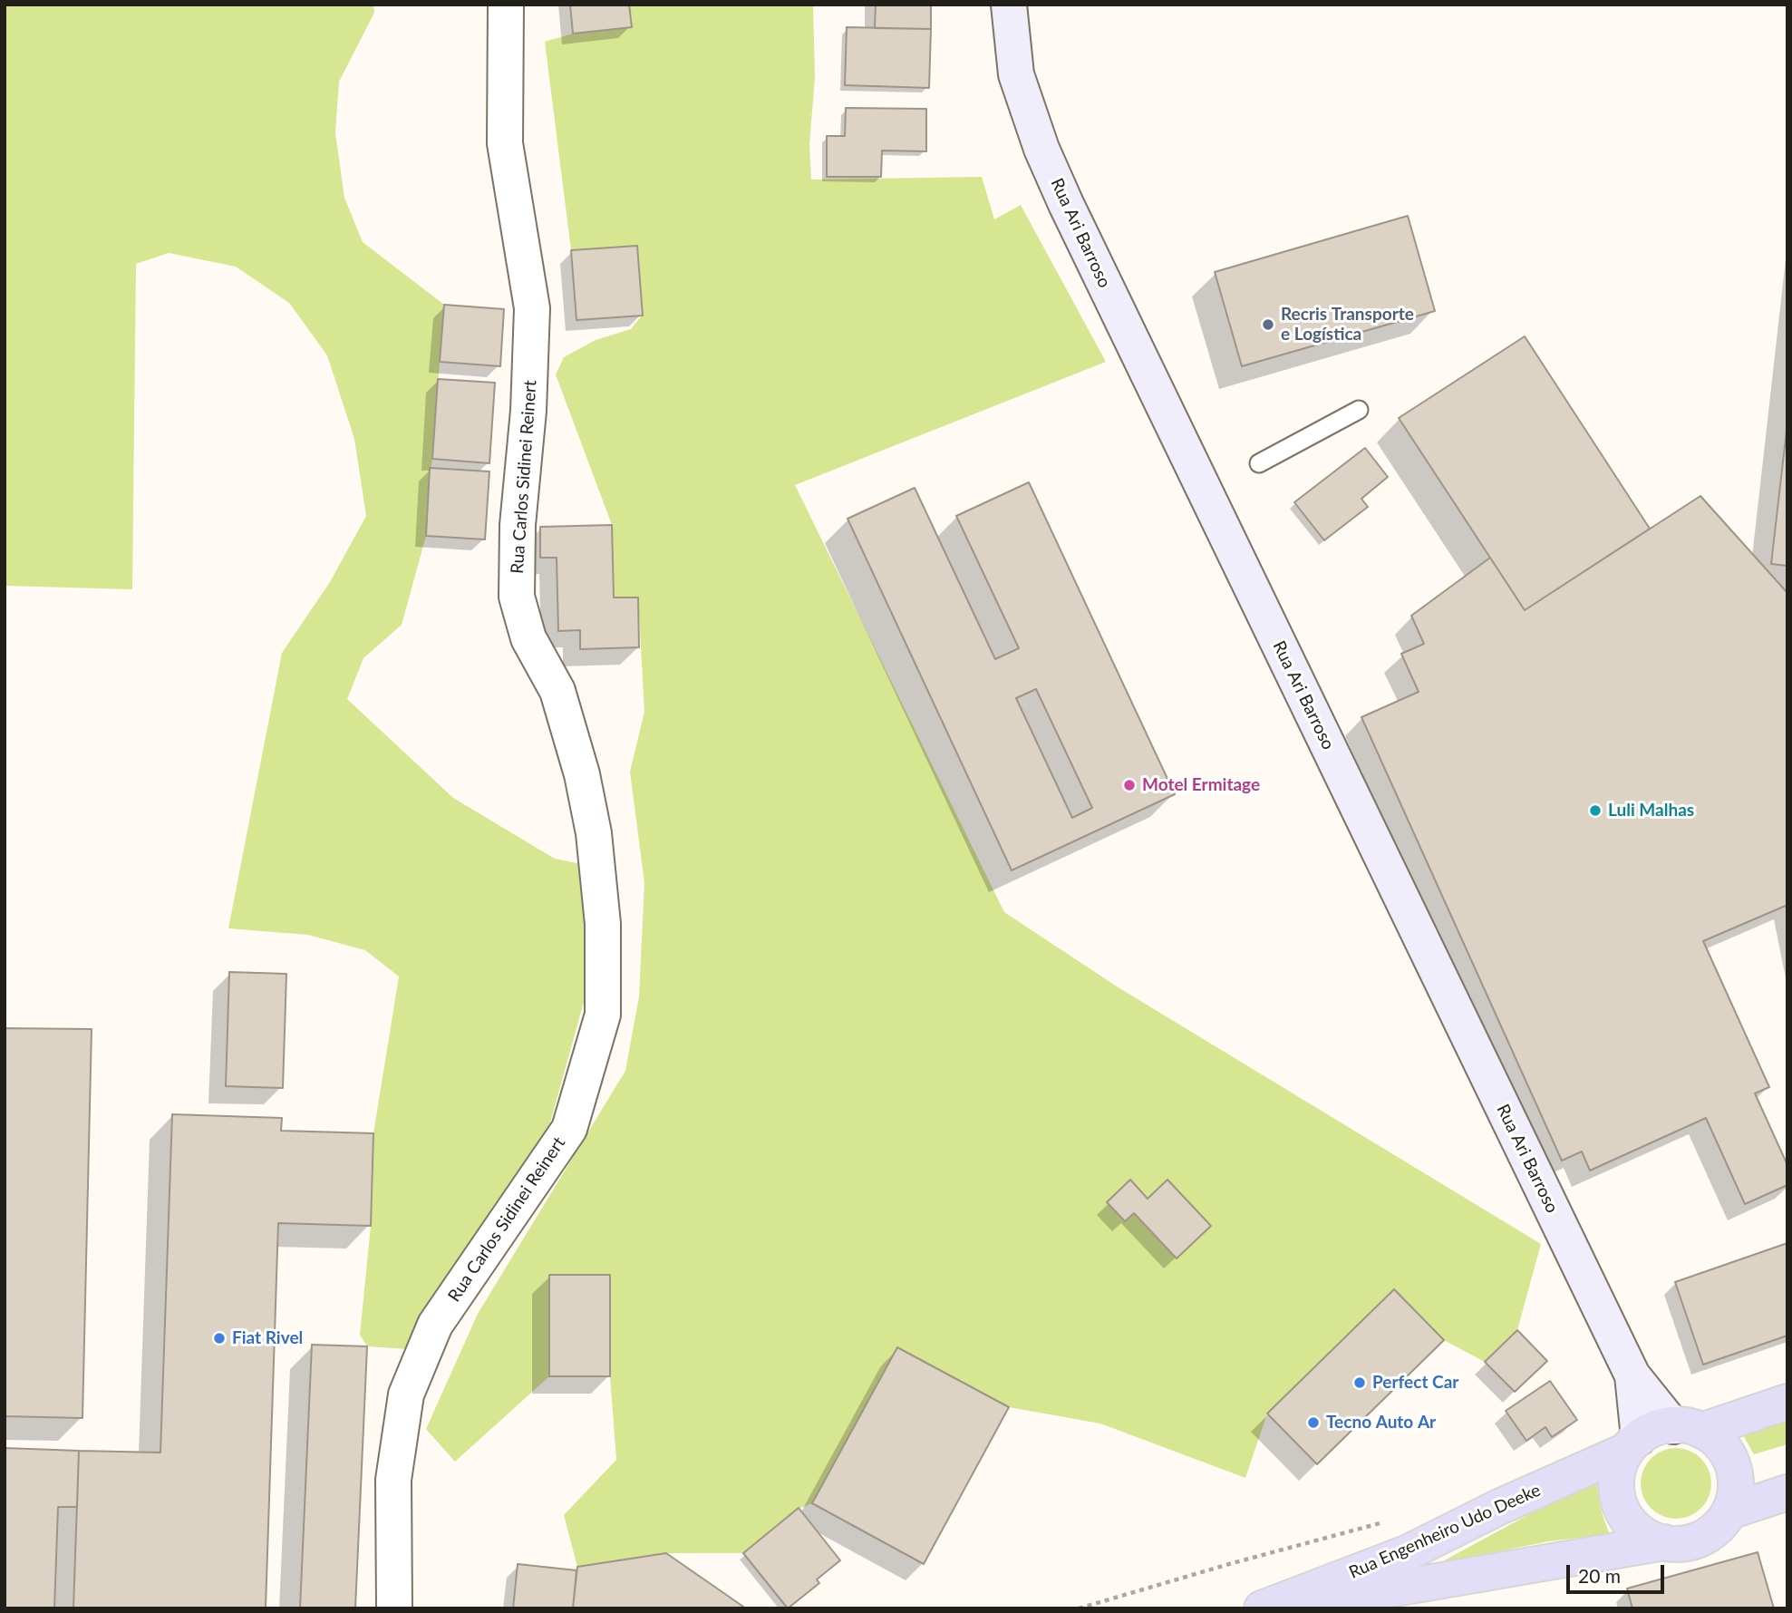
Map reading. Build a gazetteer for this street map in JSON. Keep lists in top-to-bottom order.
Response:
{
  "streets": {
    "main road": ["Rua Engenheiro Udo Deeke"],
    "street": ["Rua Ari Barroso", "Rua Carlos Sidinei Reinert"]
  },
  "crossings": [
    ["Rua Ari Barroso", "Rua Engenheiro Udo Deeke"]
  ],
  "places": [
    "Recris Transporte e Logística",
    "Motel Ermitage",
    "Luli Malhas",
    "Fiat Rivel",
    "Perfect Car",
    "Tecno Auto Ar"
  ],
  "scale_bar": "20 m"
}
